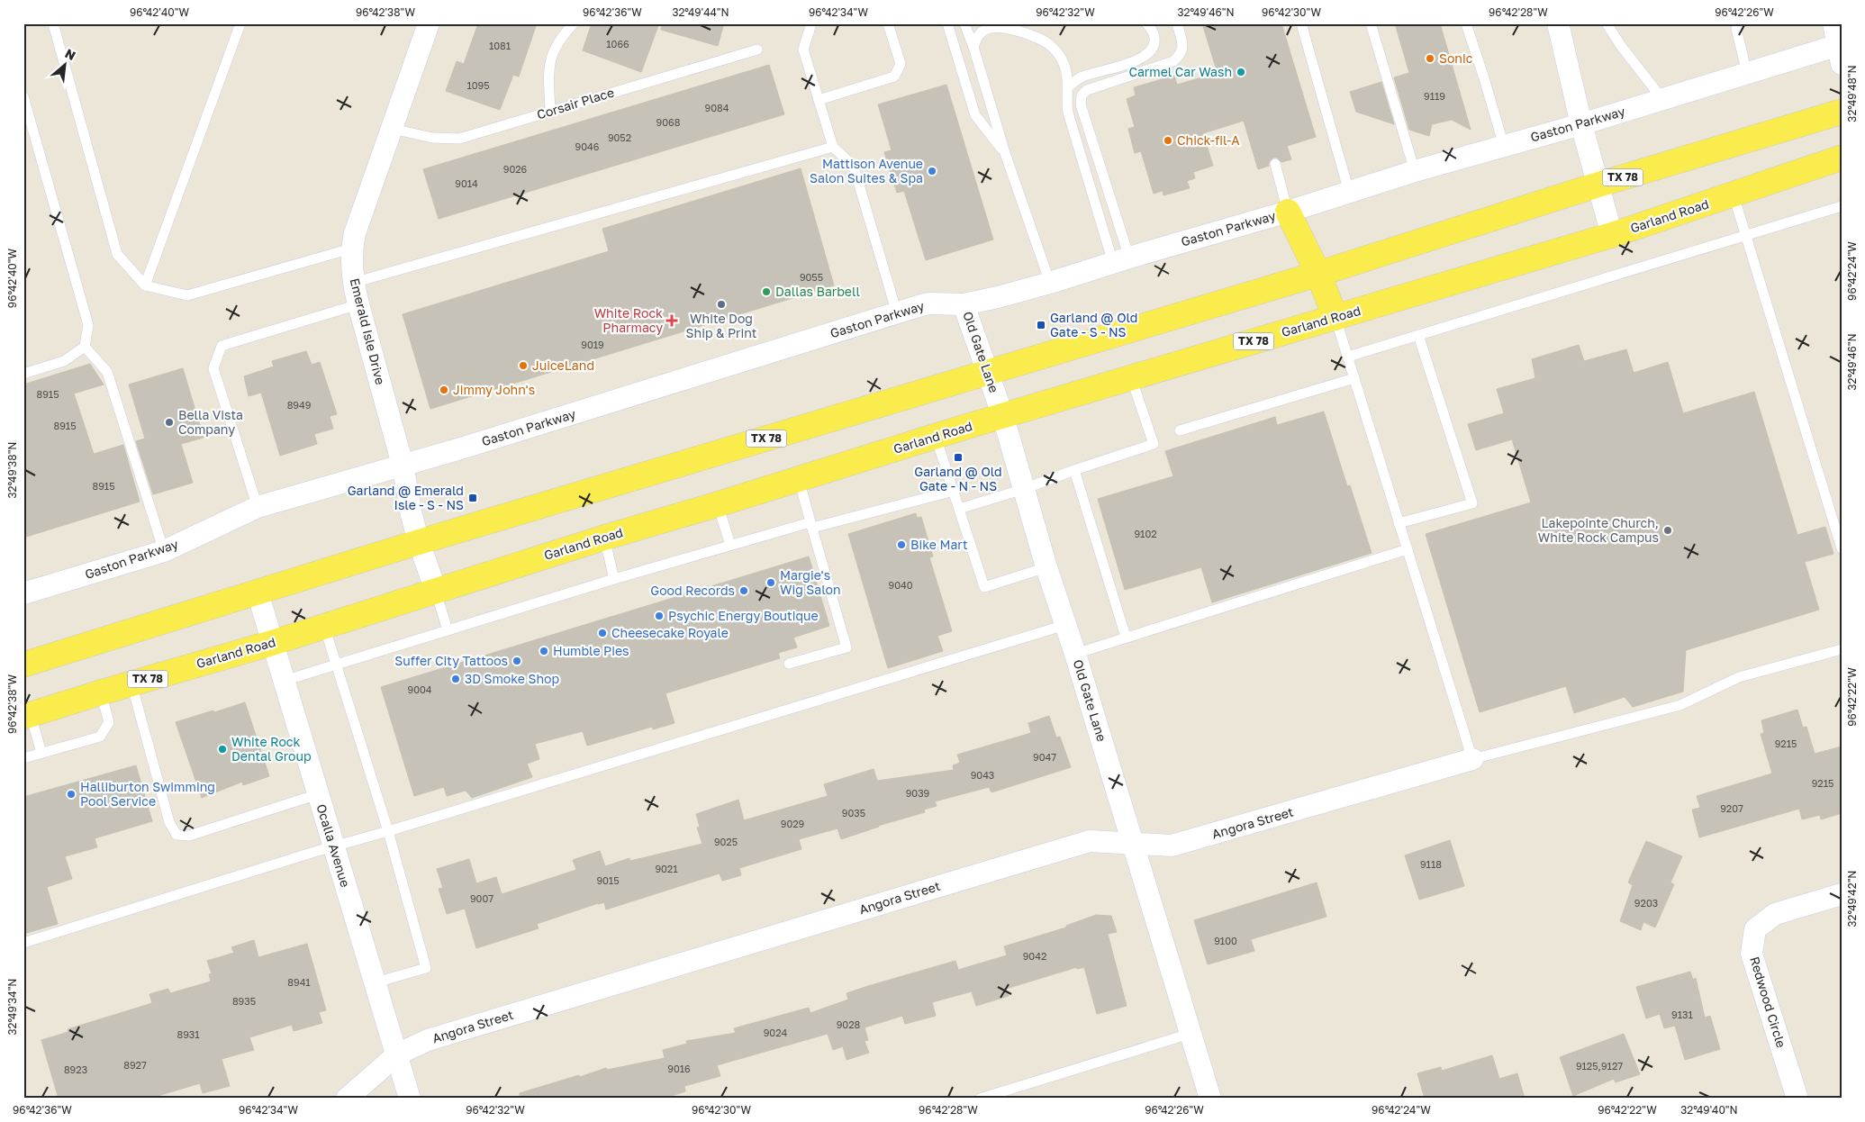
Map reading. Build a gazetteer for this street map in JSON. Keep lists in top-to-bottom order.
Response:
{
  "streets": {
    "main road": ["TX 78", "Garland Road"],
    "street": [
      "Gaston Parkway",
      "Emerald Isle Drive",
      "Old Gate Lane",
      "Angora Street",
      "Ocalla Avenue",
      "Redwood Circle"
    ],
    "lane": ["Corsair Place"]
  },
  "crossings": [
    ["Corsair Place", "Emerald Isle Drive"],
    ["Gaston Parkway", "Emerald Isle Drive"],
    ["Gaston Parkway", "Old Gate Lane"],
    ["TX 78", "Emerald Isle Drive"],
    ["TX 78", "Old Gate Lane"],
    ["TX 78", "Ocalla Avenue"],
    ["Garland Road", "Emerald Isle Drive"],
    ["Garland Road", "Old Gate Lane"],
    ["Garland Road", "Ocalla Avenue"],
    ["Old Gate Lane", "Angora Street"],
    ["Angora Street", "Ocalla Avenue"]
  ],
  "places": {
    "other": [
      "Sonic",
      "Carmel Car Wash",
      "Chick-fil-A",
      "Mattison Avenue Salon Suites & Spa",
      "Dallas Barbell",
      "White Dog Ship & Print",
      "JuiceLand",
      "Jimmy John's",
      "Bella Vista Company",
      "Lakepointe Church, White Rock Campus",
      "Bike Mart",
      "Margie's Wig Salon",
      "Good Records",
      "Psychic Energy Boutique",
      "Cheesecake Royale",
      "Humble Pies",
      "Suffer City Tattoos",
      "3D Smoke Shop",
      "White Rock Dental Group",
      "Halliburton Swimming Pool Service"
    ],
    "health": ["White Rock Pharmacy"],
    "transit": ["Garland @ Old Gate - S - NS", "Garland @ Old Gate - N - NS", "Garland @ Emerald Isle - S - NS"]
  },
  "house_numbers": [
    "1066",
    "1081",
    "1095",
    "9119",
    "9084",
    "9068",
    "9052",
    "9046",
    "9026",
    "9014",
    "9055",
    "9019",
    "8915",
    "8949",
    "8915",
    "8915",
    "9102",
    "9040",
    "9004",
    "9215",
    "9047",
    "9043",
    "9215",
    "9039",
    "9207",
    "9035",
    "9029",
    "9025",
    "9118",
    "9021",
    "9015",
    "9007",
    "9203",
    "9100",
    "9042",
    "8941",
    "8935",
    "9131",
    "9028",
    "9024",
    "8931",
    "8927",
    "9125,9127",
    "9016",
    "8923"
  ],
  "north": "top right",
  "coordinates": [
    "96°42'40\"W",
    "96°42'38\"W",
    "96°42'36\"W",
    "32°49'44\"N",
    "96°42'34\"W",
    "96°42'32\"W",
    "32°49'46\"N",
    "96°42'30\"W",
    "96°42'28\"W",
    "96°42'26\"W",
    "32°49'48\"N",
    "96°42'24\"W",
    "32°49'38\"N",
    "96°42'22\"W",
    "32°49'42\"N",
    "32°49'34\"N",
    "32°49'40\"N"
  ]
}
